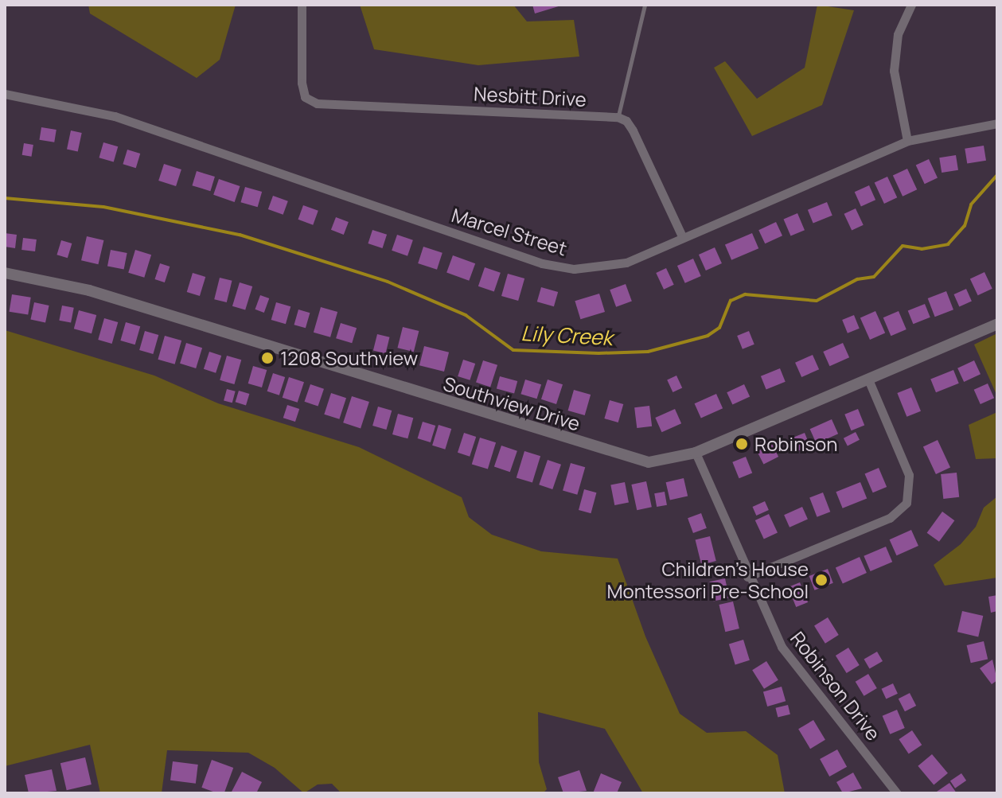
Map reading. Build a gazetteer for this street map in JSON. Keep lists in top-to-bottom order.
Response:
{
  "streets": {
    "street": [
      "Nesbitt Drive",
      "Marcel Street",
      "Southview Drive",
      "Robinson Drive"
    ]
  },
  "crossings": [
    ["Southview Drive", "Robinson Drive"]
  ],
  "water": ["Lily Creek"],
  "places": ["1208 Southview", "Robinson", "Children's House Montessori Pre-School"]
}
